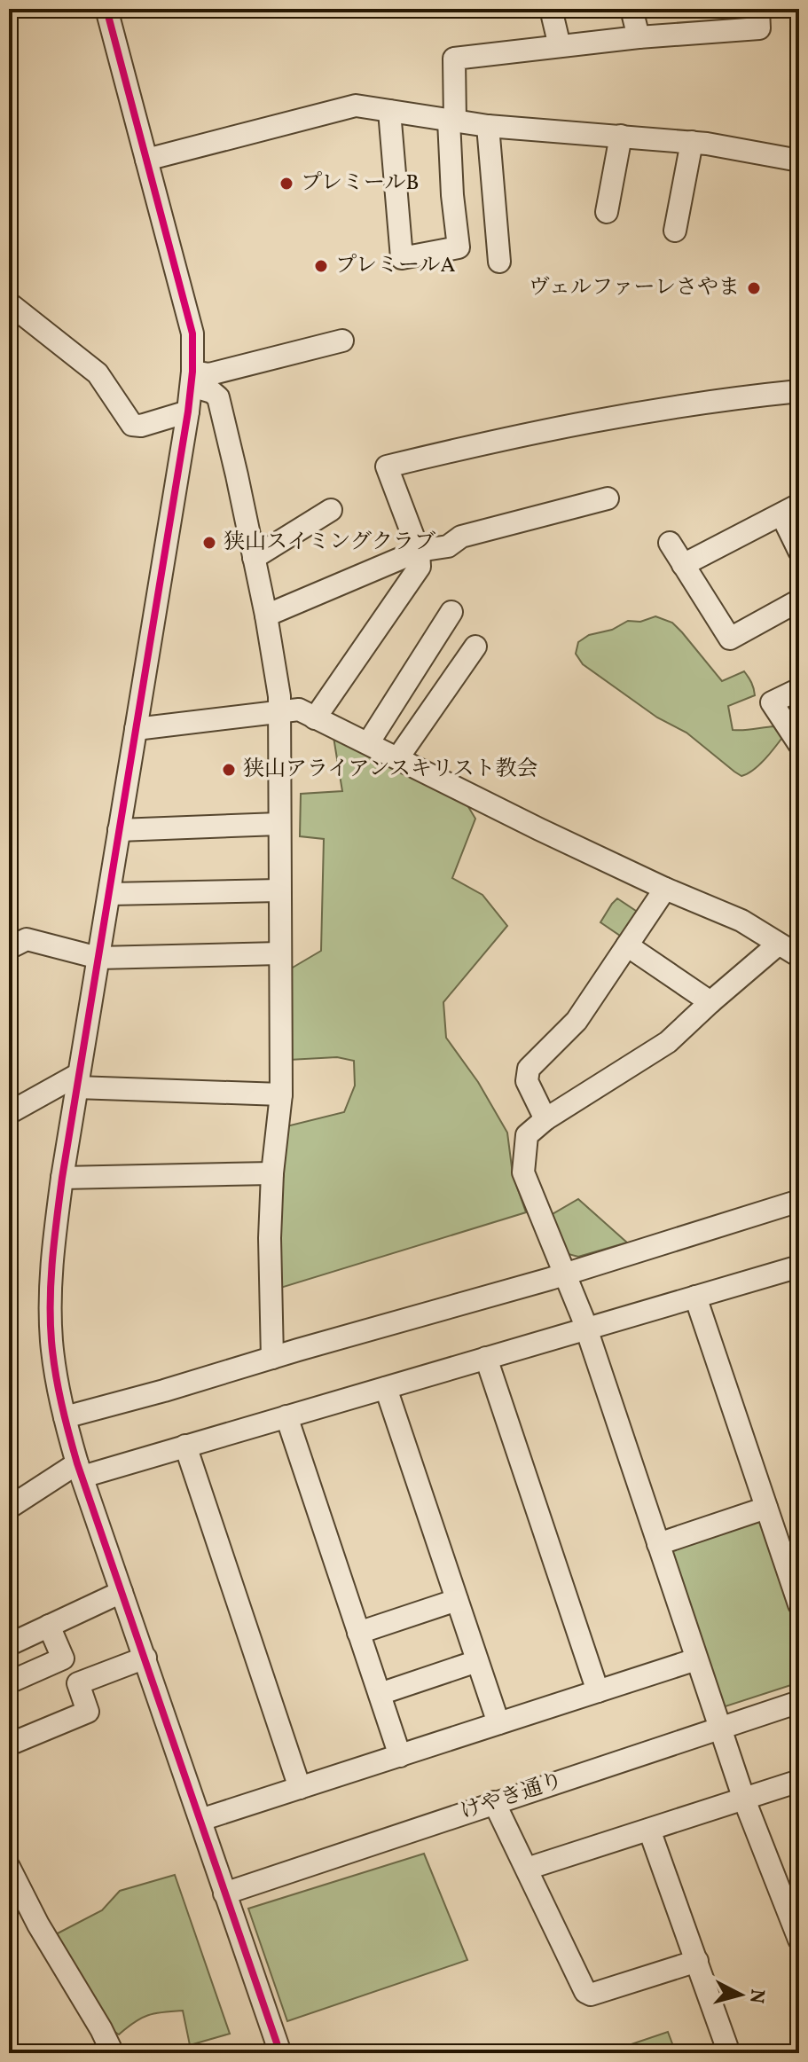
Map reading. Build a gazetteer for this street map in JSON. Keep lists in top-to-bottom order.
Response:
{
  "streets": {
    "street": ["けやき通り"]
  },
  "places": [
    "プレミールB",
    "プレミールA",
    "ヴェルファーレさやま",
    "狭山スイミングクラブ",
    "狭山アライアンスキリスト教会"
  ],
  "north": "right"
}
